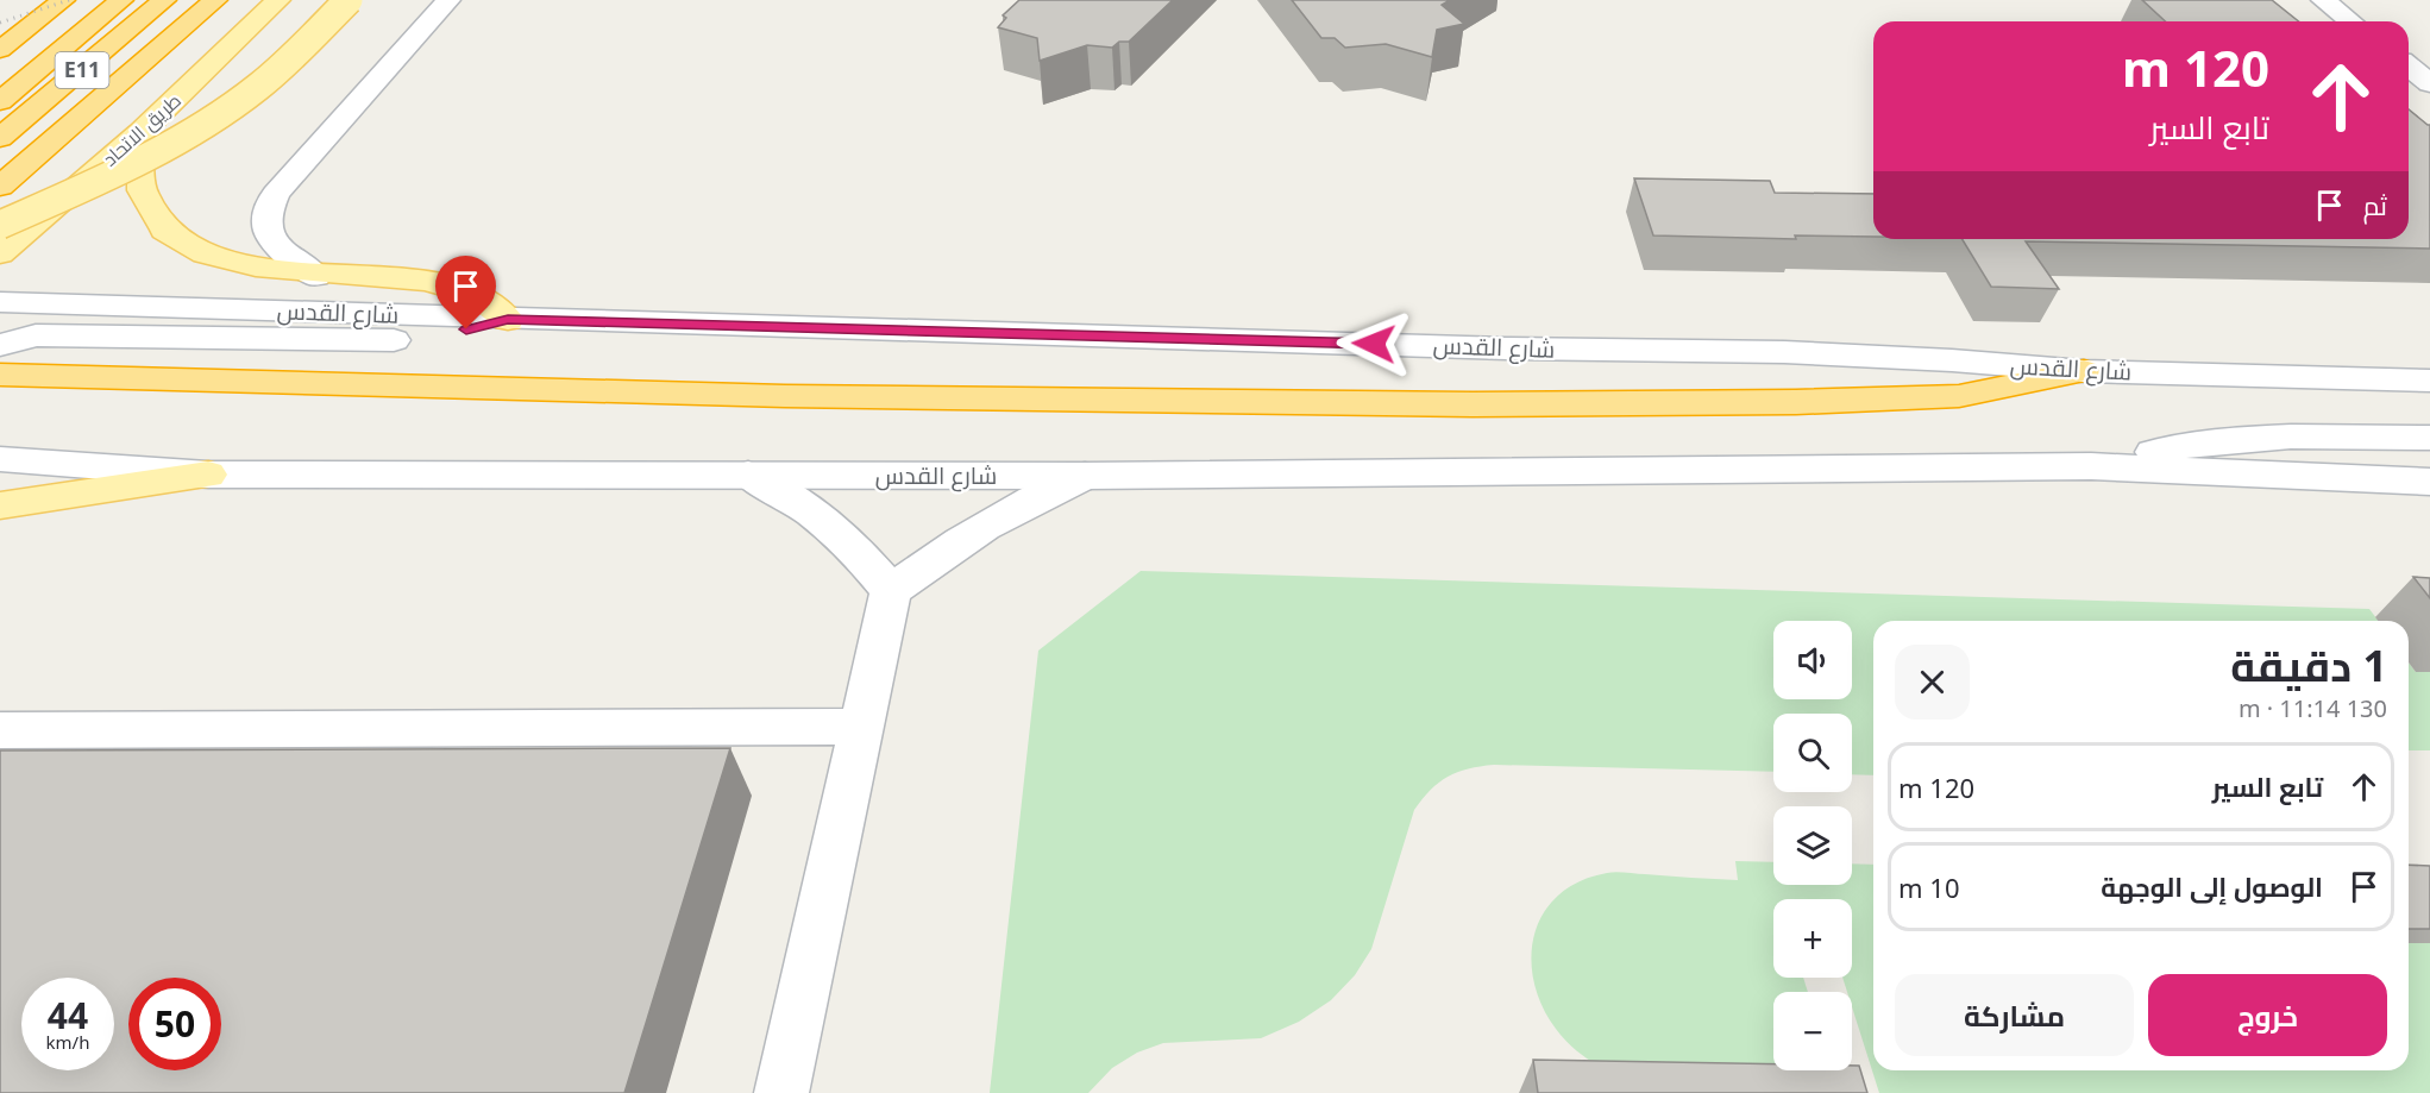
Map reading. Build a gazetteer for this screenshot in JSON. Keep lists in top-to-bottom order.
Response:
{
  "streets": {
    "highway": ["E11"],
    "main road": ["طريق الاتحاد", "شارع القدس"]
  },
  "page": {
    "turn": ["120 m", "تابع السير"],
    "then": "ثم",
    "map_buttons": ["+", "−"],
    "heading": ["1 دقيقة", "130 m · 11:14"],
    "list": [
      {
        "name": "تابع السير",
        "value": "120 m"
      },
      {
        "name": "الوصول إلى الوجهة",
        "value": "10 m"
      }
    ],
    "buttons": ["خروج", "مشاركة"],
    "speed": "44 km/h",
    "limit": "50"
  }
}
